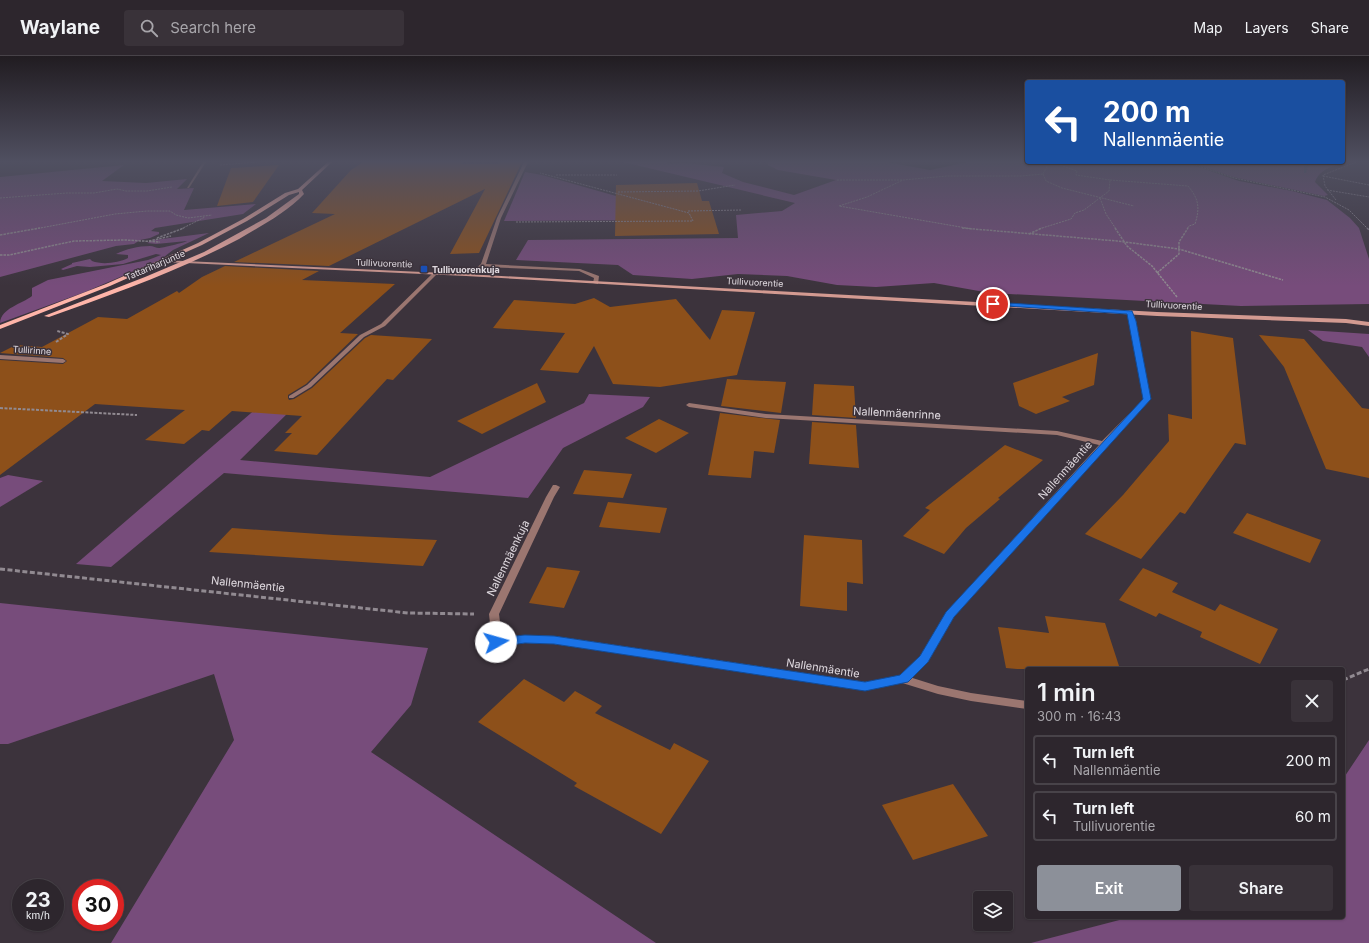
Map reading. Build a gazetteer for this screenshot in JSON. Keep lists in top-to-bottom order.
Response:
{
  "streets": {
    "main road": ["Tullivuorentie", "Tattariharjuntie"],
    "street": [
      "Tullirinne",
      "Nallenmäenrinne",
      "Nallenmäentie",
      "Nallenmäenkuja"
    ]
  },
  "crossings": [
    ["Tullivuorentie", "Tattariharjuntie"],
    ["Tullivuorentie", "Nallenmäentie"],
    ["Nallenmäenrinne", "Nallenmäentie"],
    ["Nallenmäentie", "Nallenmäenkuja"]
  ],
  "places": {
    "transit": ["Tullivuorenkuja"]
  },
  "page": {
    "header": "Waylane",
    "search": "Search here",
    "nav": ["Map", "Layers", "Share"],
    "turn": ["200 m", "Nallenmäentie"],
    "heading": ["1 min", "300 m · 16:43"],
    "list": [
      {
        "name": "Turn left",
        "note": "Nallenmäentie",
        "value": "200 m"
      },
      {
        "name": "Turn left",
        "note": "Tullivuorentie",
        "value": "60 m"
      }
    ],
    "buttons": ["Exit", "Share"],
    "speed": "23 km/h",
    "limit": "30"
  }
}
